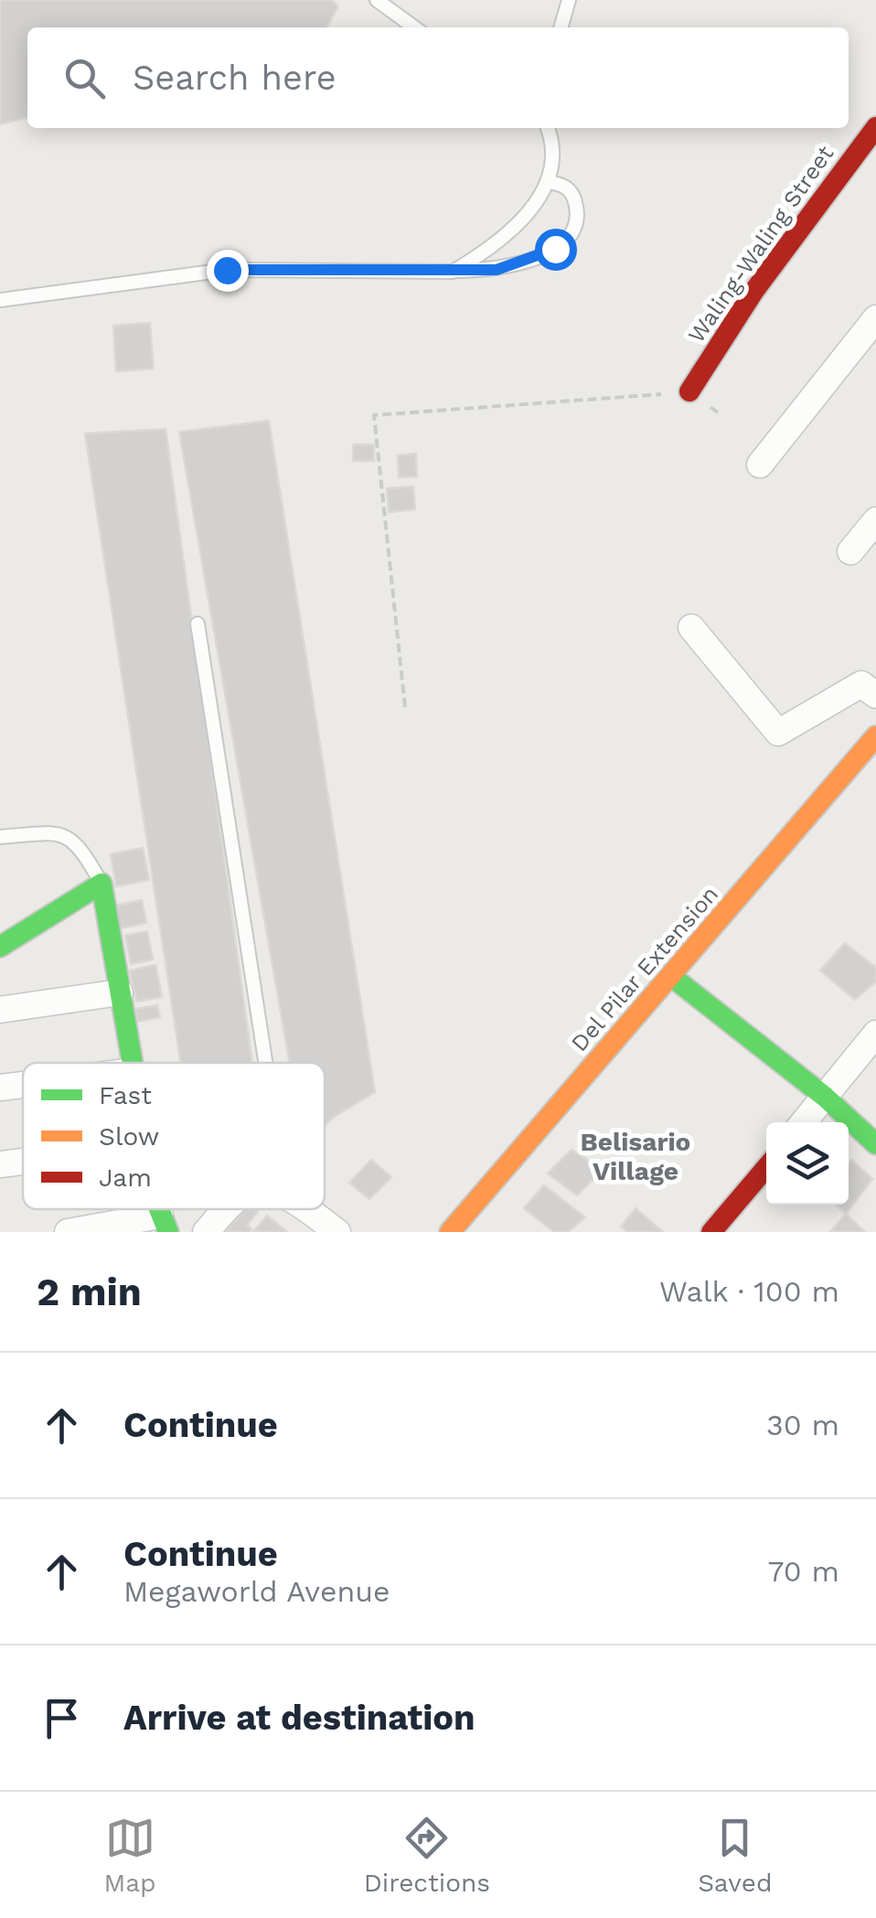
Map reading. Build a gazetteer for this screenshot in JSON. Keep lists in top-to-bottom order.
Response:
{
  "streets": {
    "street": ["Waling-Waling Street", "Del Pilar Extension"]
  },
  "districts": ["Belisario Village"],
  "legend": ["Fast", "Slow", "Jam"],
  "page": {
    "search": "Search here",
    "heading": ["2 min", "Walk · 100 m"],
    "list": [
      ["Continue", "30 m"],
      ["Continue", "Megaworld Avenue", "70 m"],
      "Arrive at destination"
    ],
    "nav": ["Map", "Directions", "Saved"]
  }
}
